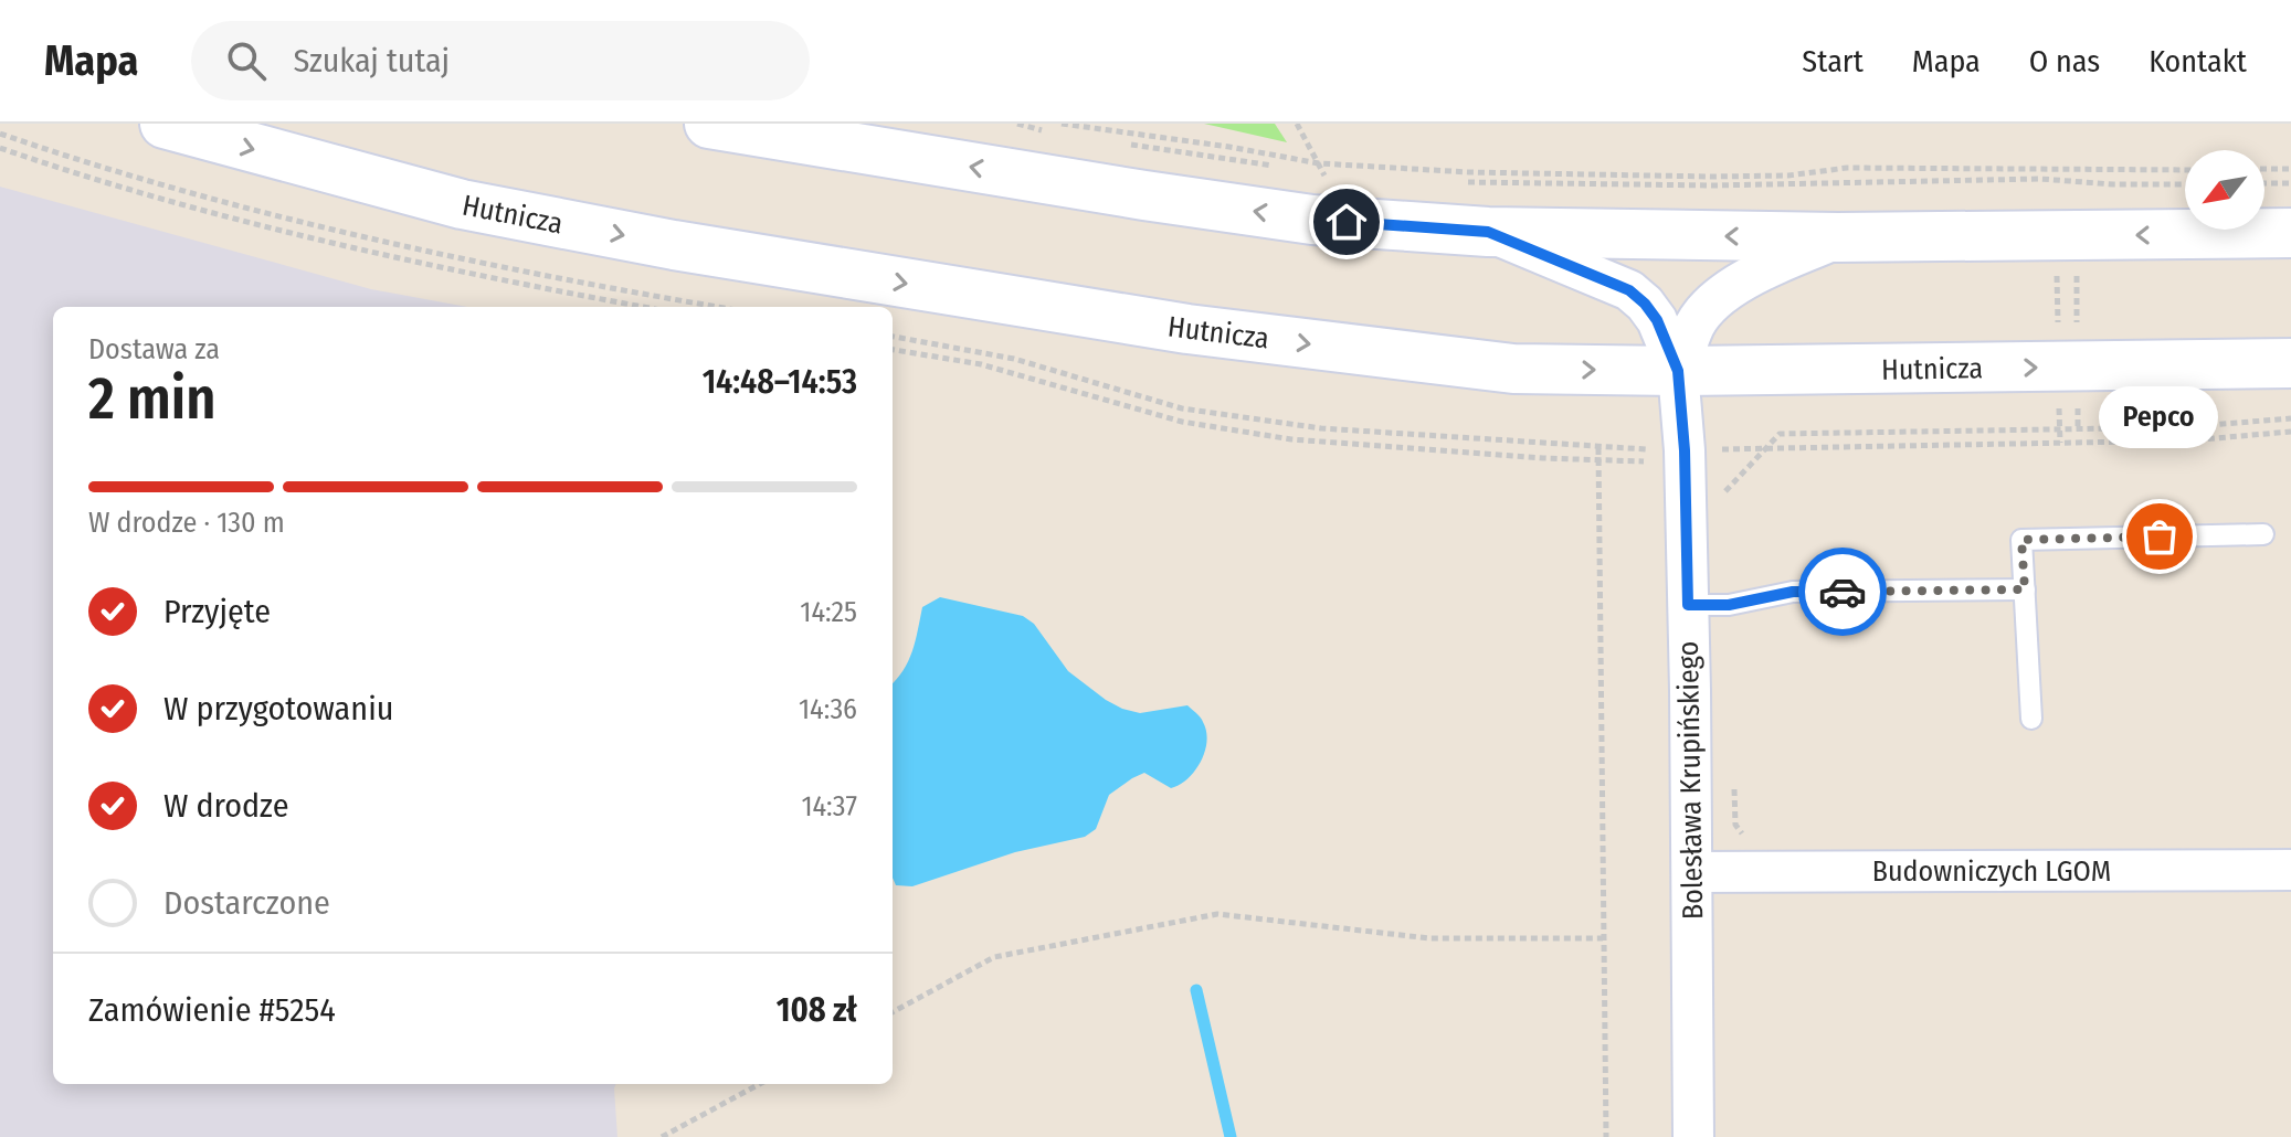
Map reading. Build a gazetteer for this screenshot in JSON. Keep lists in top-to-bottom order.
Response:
{
  "streets": {
    "main road": ["Hutnicza"],
    "street": ["Bolesława Krupińskiego", "Budowniczych LGOM"]
  },
  "crossings": [
    ["Hutnicza", "Bolesława Krupińskiego"],
    ["Bolesława Krupińskiego", "Budowniczych LGOM"]
  ],
  "places": ["Pepco"],
  "north": "bottom left",
  "page": {
    "header": "Mapa",
    "search": "Szukaj tutaj",
    "nav": [
      "Start",
      "Mapa",
      "O nas",
      "Kontakt"
    ],
    "heading": ["2 min", "Dostawa za", "14:48–14:53"],
    "panel": ["Zamówienie #5254", "108 zł"],
    "bubble": "Pepco",
    "bar": "W drodze · 130 m",
    "list": [
      ["Przyjęte", "14:25"],
      ["W przygotowaniu", "14:36"],
      ["W drodze", "14:37"],
      "Dostarczone"
    ]
  }
}
